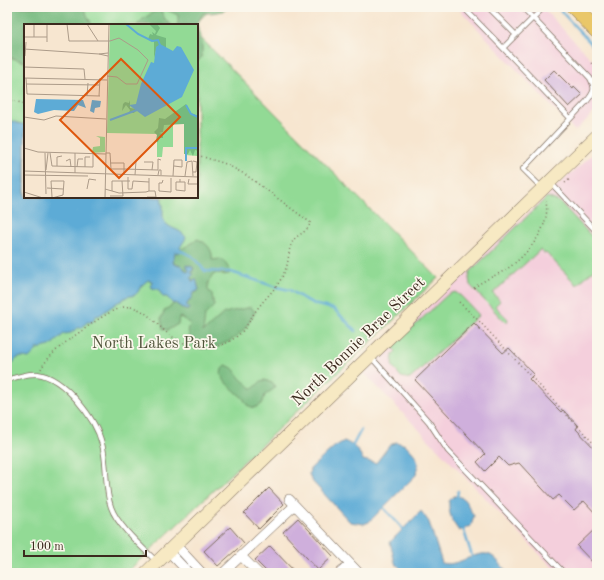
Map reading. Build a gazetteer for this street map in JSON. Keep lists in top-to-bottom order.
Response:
{
  "streets": {
    "main road": ["North Bonnie Brae Street"]
  },
  "parks": ["North Lakes Park"],
  "scale_bar": "100 m"
}
